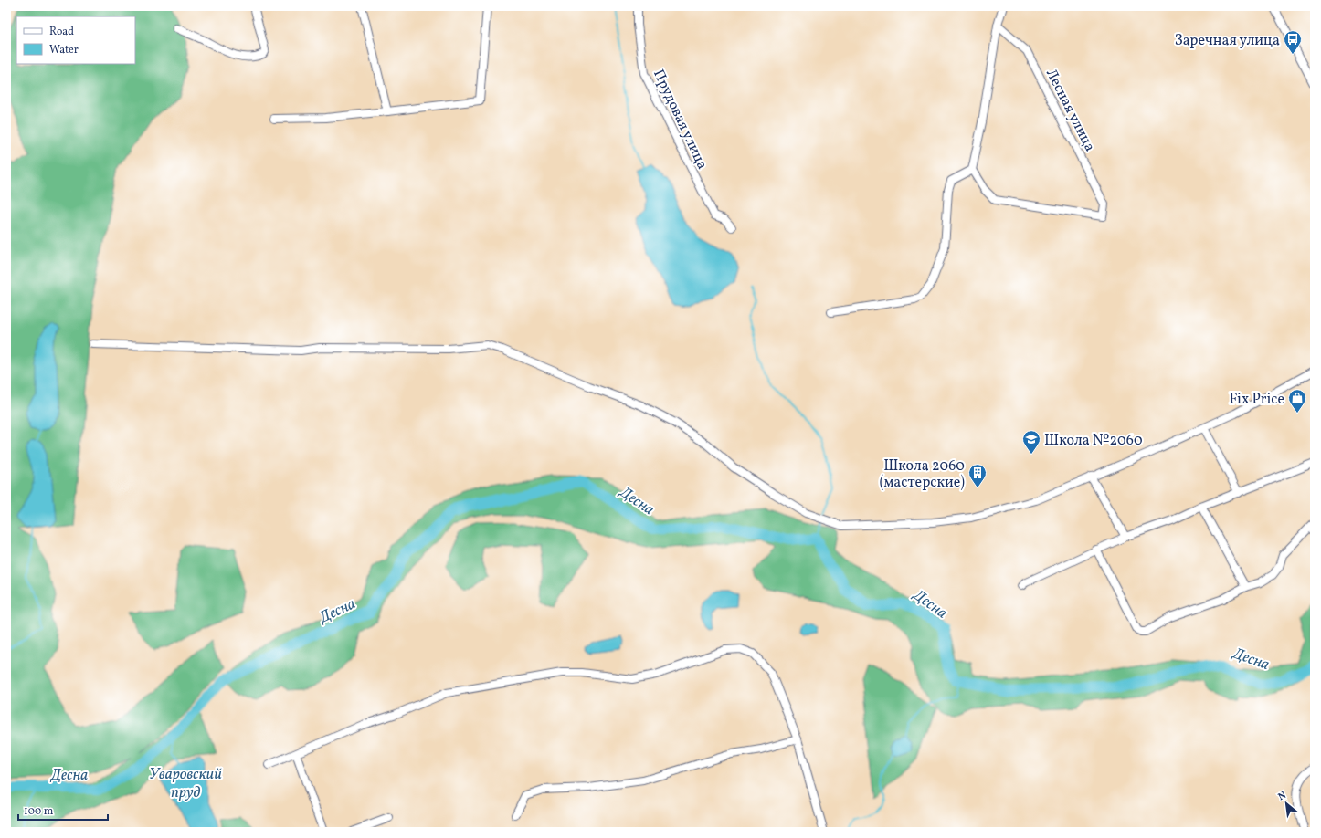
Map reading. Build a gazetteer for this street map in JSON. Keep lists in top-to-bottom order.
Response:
{
  "streets": {
    "street": ["Лесная улица", "Прудовая улица"]
  },
  "water": ["Десна", "Уваровский пруд"],
  "places": {
    "bus stop": ["Заречная улица"],
    "shop": ["Fix Price"],
    "school or university": ["Школа №2060"],
    "building": ["Школа 2060 (мастерские)"]
  },
  "legend": ["Road", "Water"],
  "scale_bar": "100 m",
  "north": "top left"
}
